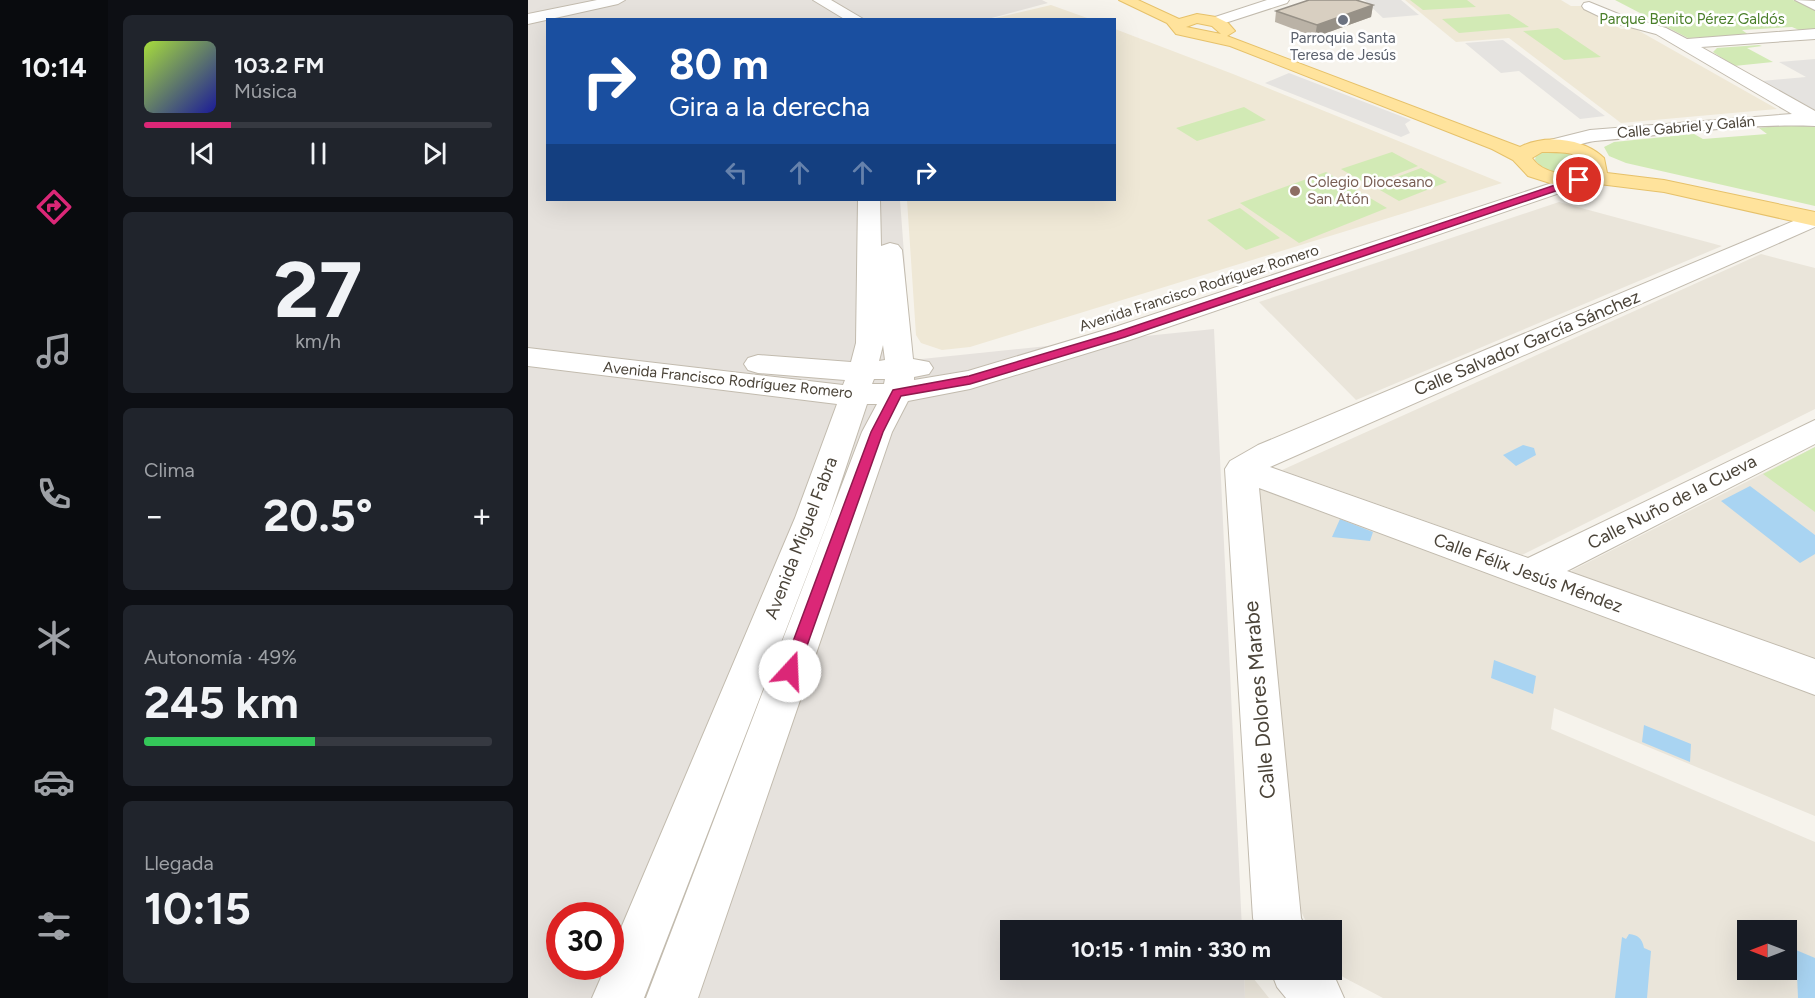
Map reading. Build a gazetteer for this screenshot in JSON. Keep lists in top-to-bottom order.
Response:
{
  "streets": {
    "street": [
      "Calle Gabriel y Galán",
      "Avenida Francisco Rodríguez Romero",
      "Calle Salvador García Sánchez",
      "Calle Nuño de la Cueva",
      "Avenida Miguel Fabra",
      "Calle Félix Jesús Méndez",
      "Calle Dolores Marabe"
    ]
  },
  "crossings": [
    ["Calle Gabriel y Galán", "Avenida Francisco Rodríguez Romero"],
    ["Avenida Francisco Rodríguez Romero", "Avenida Miguel Fabra"],
    ["Calle Salvador García Sánchez", "Calle Félix Jesús Méndez"],
    ["Calle Salvador García Sánchez", "Calle Dolores Marabe"],
    ["Calle Nuño de la Cueva", "Calle Félix Jesús Méndez"],
    ["Calle Félix Jesús Méndez", "Calle Dolores Marabe"]
  ],
  "parks": ["Parque Benito Pérez Galdós"],
  "places": ["Parroquia Santa Teresa de Jesús", "Colegio Diocesano San Atón"],
  "north": "left",
  "page": {
    "tabs": "10:14",
    "turn": ["80 m", "Gira a la derecha"],
    "song": ["103.2 FM", "Música"],
    "tile": [
      ["27", "km/h"],
      "Clima",
      ["Autonomía · 49%", "245 km"],
      ["Llegada", "10:15"]
    ],
    "heat": ["−", "20.5°", "+"],
    "limit": "30",
    "trip": "10:15 · 1 min · 330 m"
  }
}
